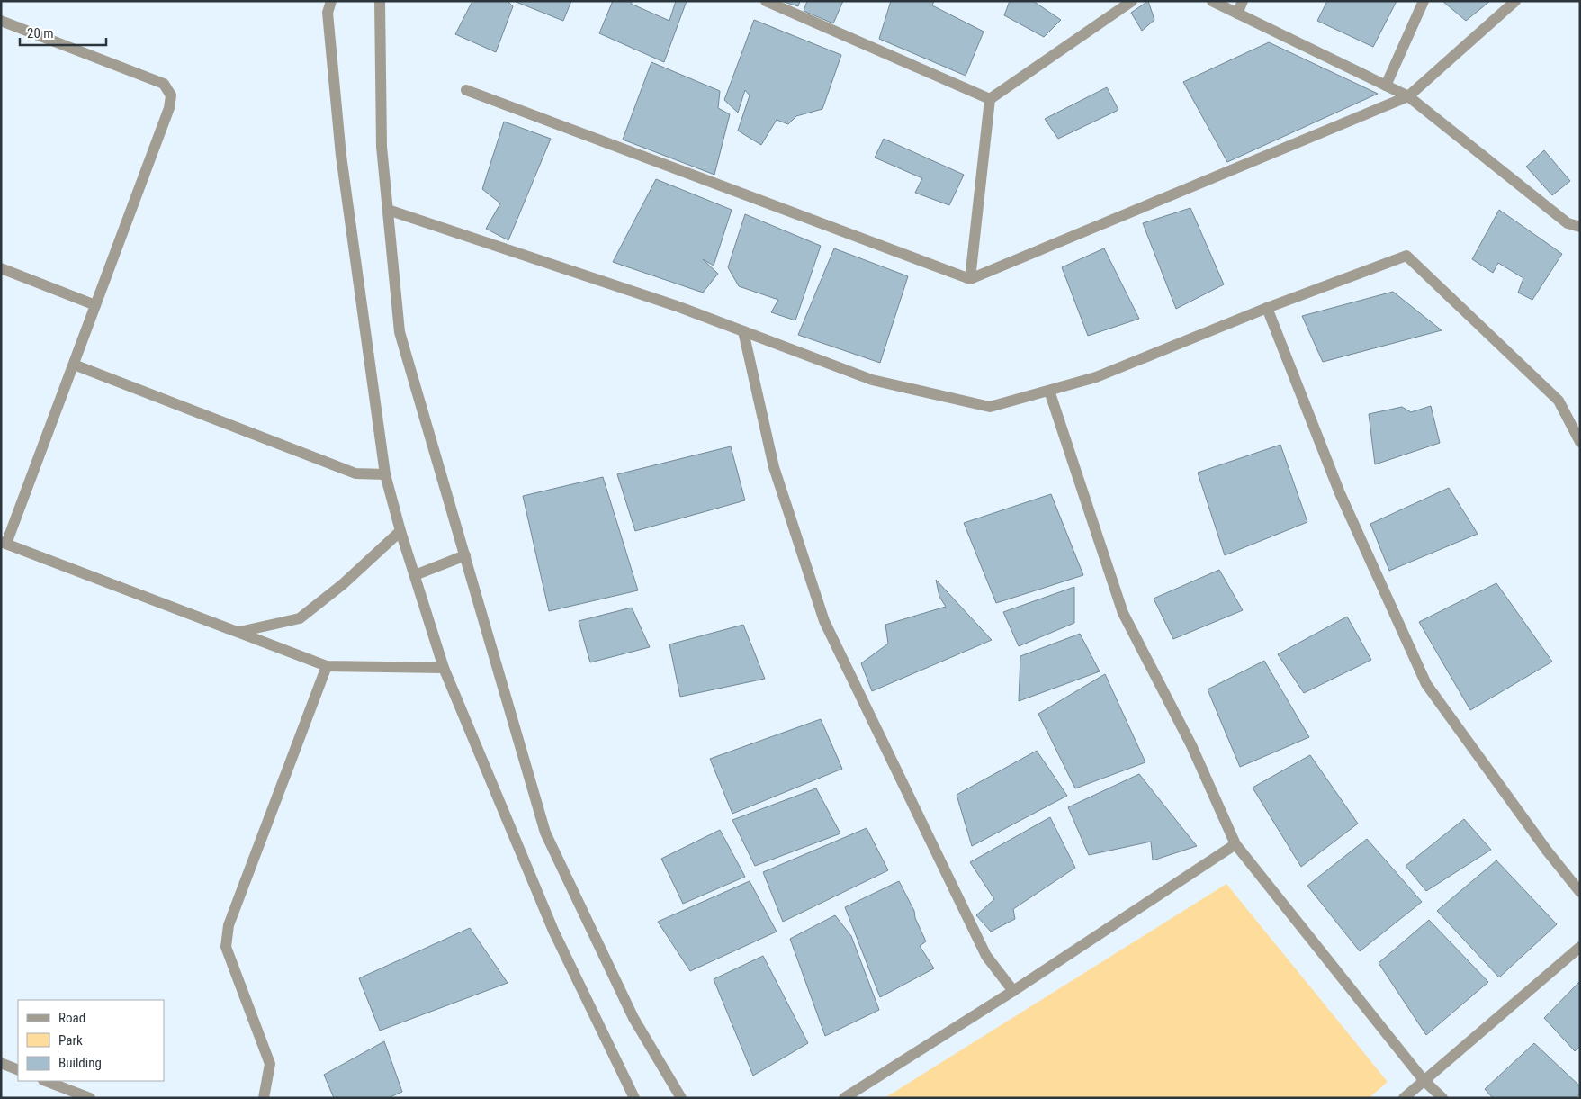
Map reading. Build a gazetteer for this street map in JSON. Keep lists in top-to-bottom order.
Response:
{
  "legend": ["Road", "Park", "Building"],
  "scale_bar": "20 m"
}
